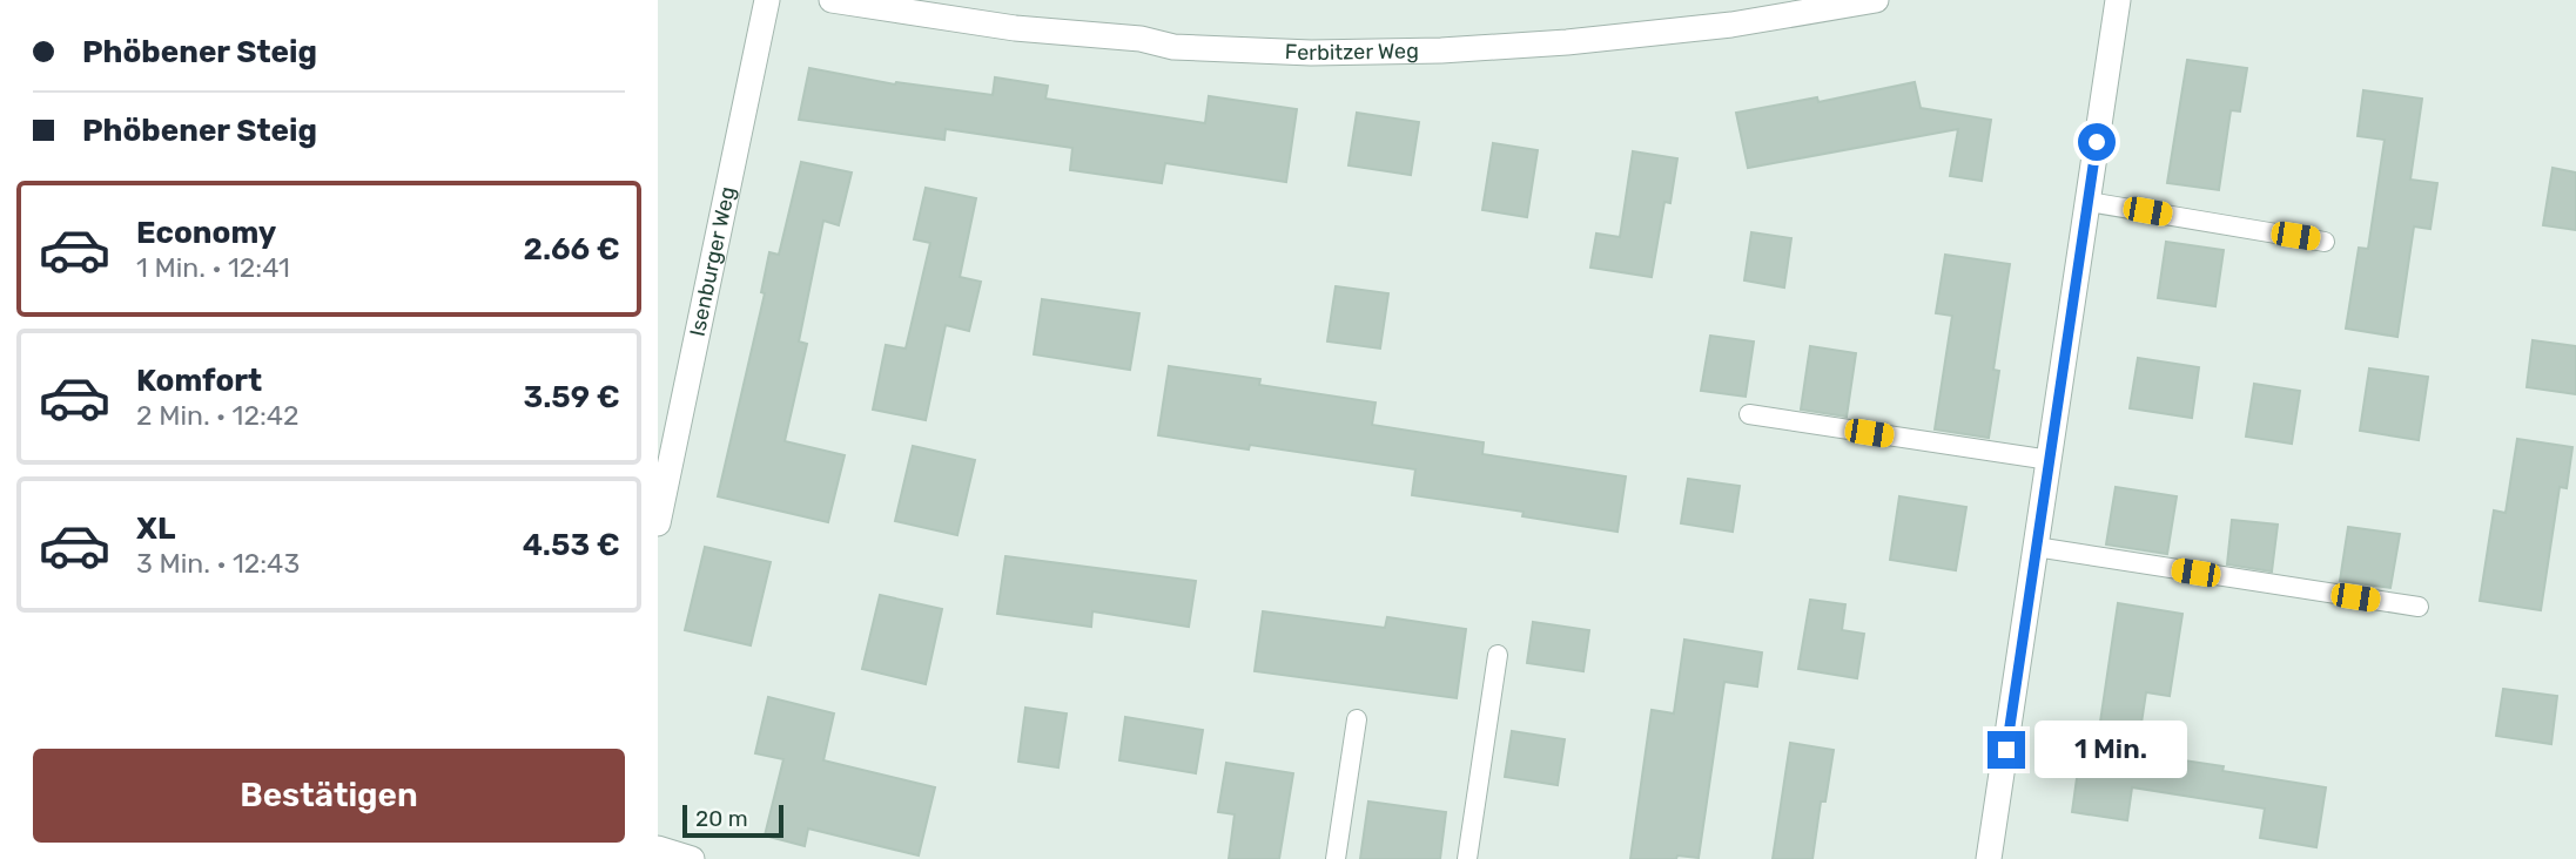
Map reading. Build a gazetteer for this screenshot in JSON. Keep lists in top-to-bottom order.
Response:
{
  "streets": {
    "street": ["Ferbitzer Weg", "Isenburger Weg"]
  },
  "scale_bar": "20 m",
  "page": {
    "banner": ["Phöbener Steig", "Phöbener Steig"],
    "list": [
      {
        "name": "Economy",
        "note": "1 Min. · 12:41",
        "value": "2.66 €"
      },
      {
        "name": "Komfort",
        "note": "2 Min. · 12:42",
        "value": "3.59 €"
      },
      {
        "name": "XL",
        "note": "3 Min. · 12:43",
        "value": "4.53 €"
      }
    ],
    "bubble": "1 Min.",
    "buttons": "Bestätigen",
    "scale": "20 m"
  }
}
